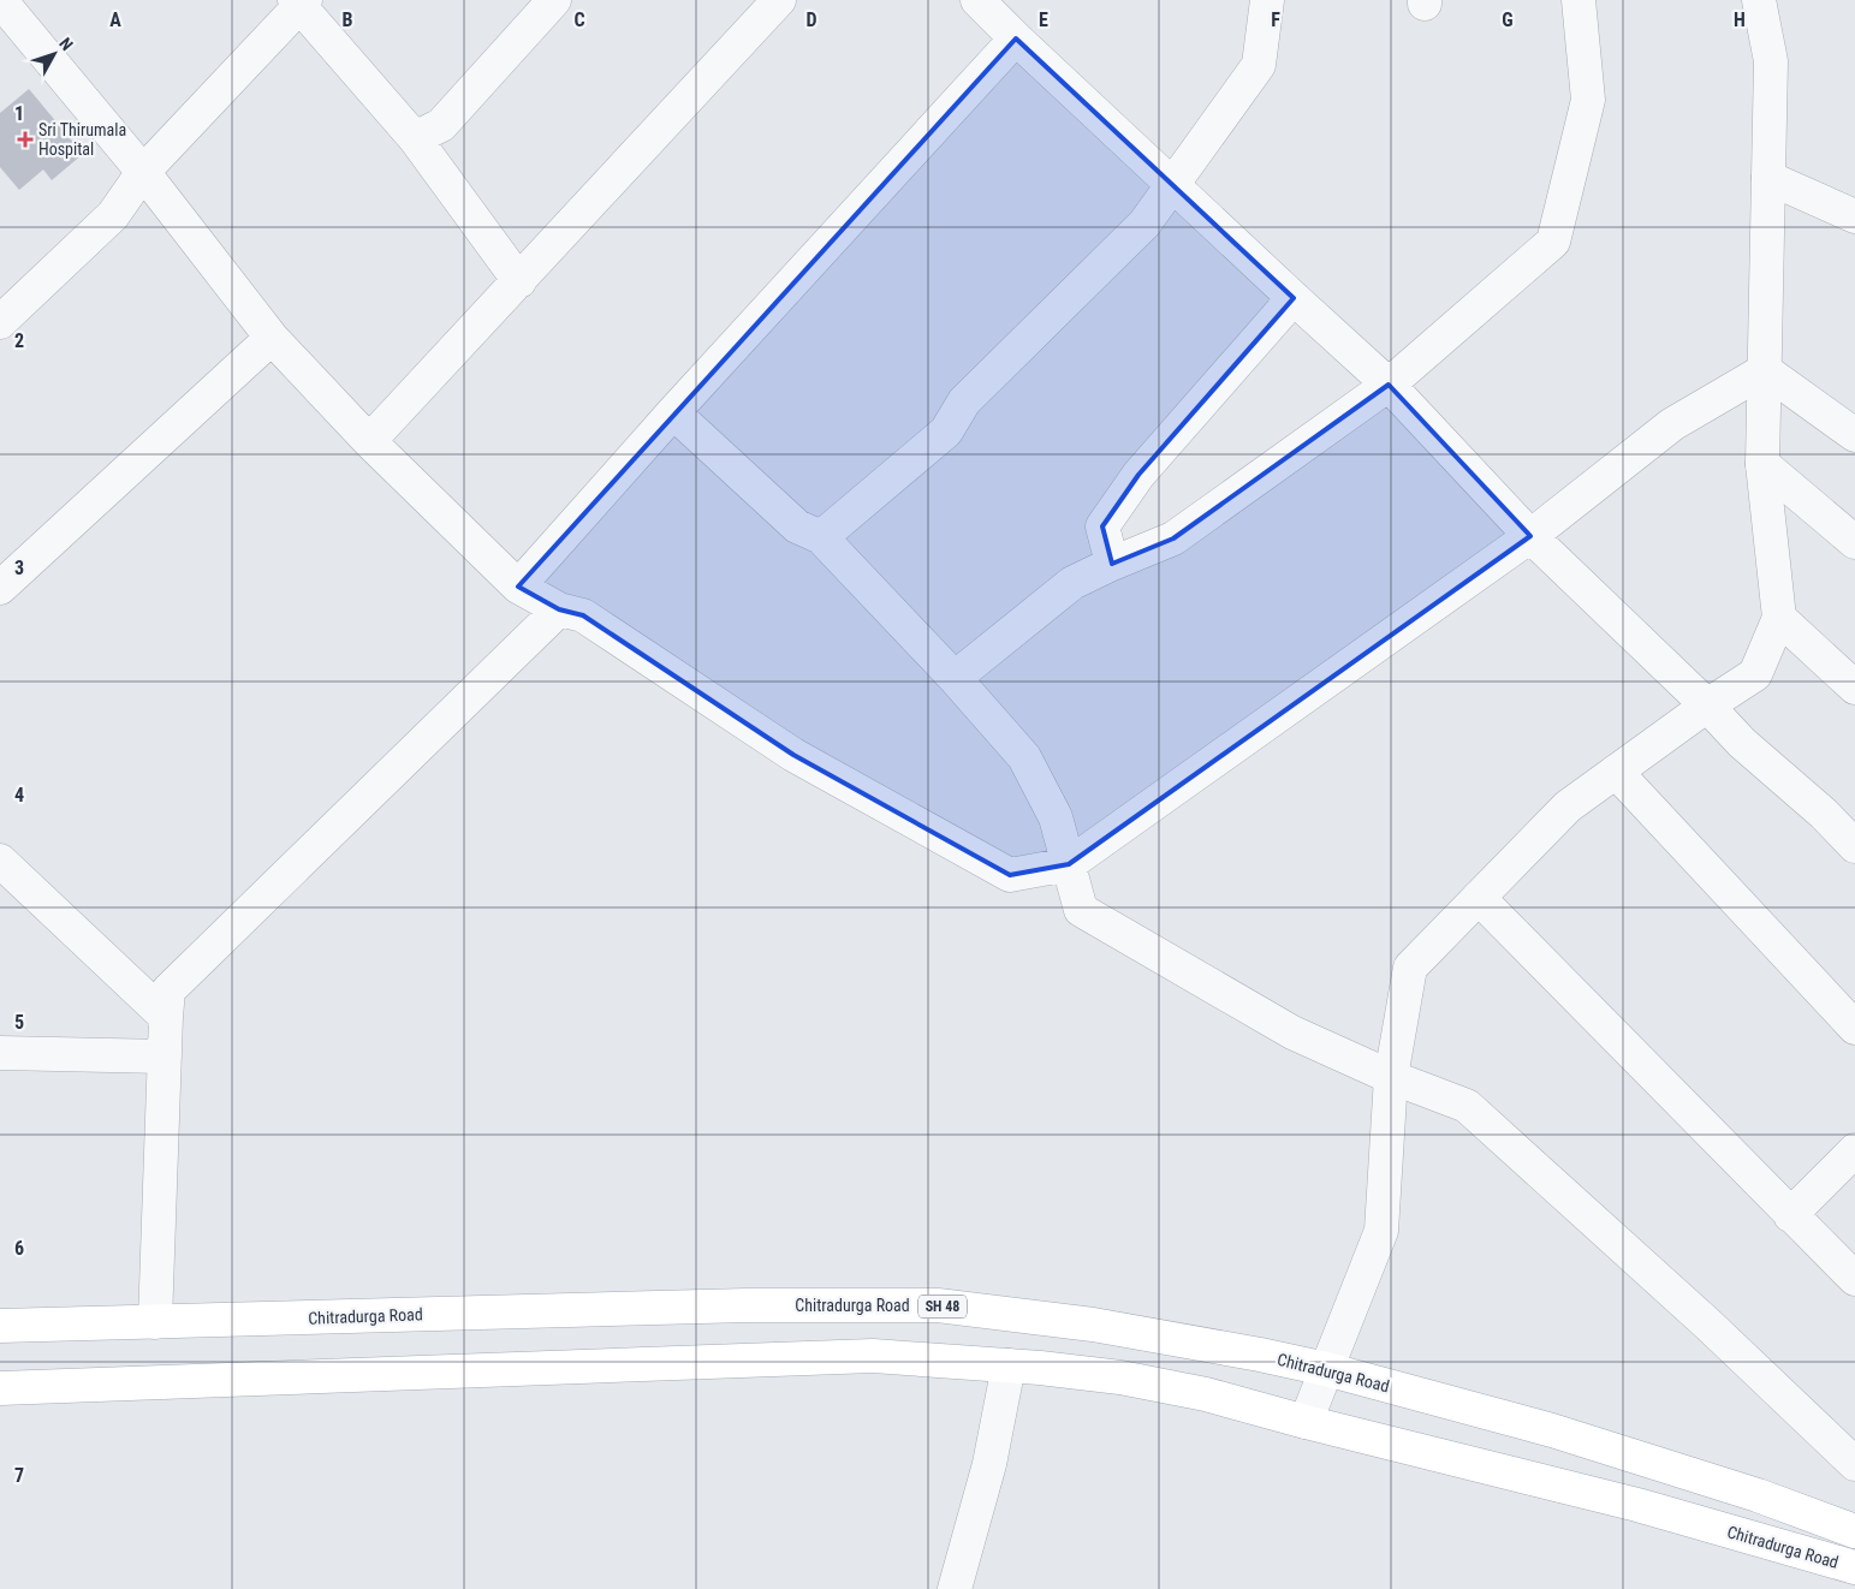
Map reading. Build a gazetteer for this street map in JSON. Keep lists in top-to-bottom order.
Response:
{
  "streets": {
    "main road": ["Chitradurga Road", "SH 48"]
  },
  "places": {
    "health": ["Sri Thirumala Hospital"]
  },
  "north": "top right",
  "grid": {
    "columns": [
      "A",
      "B",
      "C",
      "D",
      "E",
      "F",
      "G",
      "H"
    ],
    "rows": [
      "1",
      "2",
      "3",
      "4",
      "5",
      "6",
      "7"
    ]
  }
}
